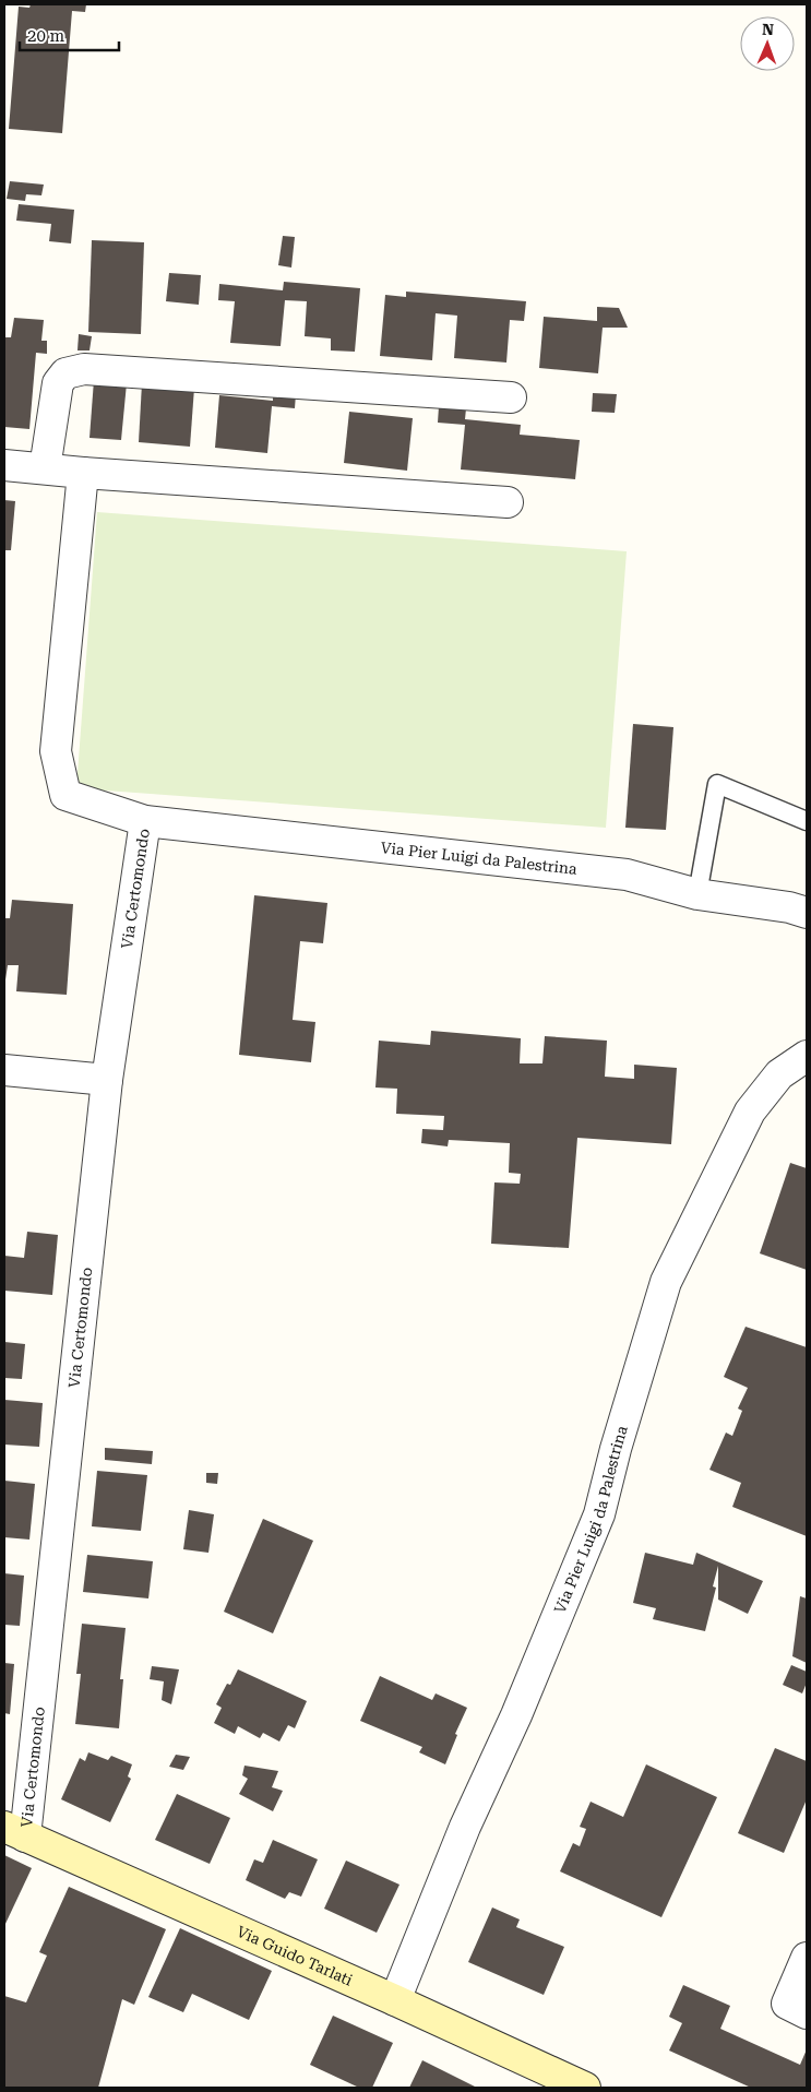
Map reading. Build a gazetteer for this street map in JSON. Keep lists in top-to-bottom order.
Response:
{
  "streets": {
    "main road": ["Via Guido Tarlati"],
    "street": ["Via Pier Luigi da Palestrina", "Via Certomondo"]
  },
  "crossings": [
    ["Via Pier Luigi da Palestrina", "Via Certomondo"],
    ["Via Pier Luigi da Palestrina", "Via Guido Tarlati"],
    ["Via Certomondo", "Via Guido Tarlati"]
  ],
  "scale_bar": "20 m",
  "north": "top"
}
